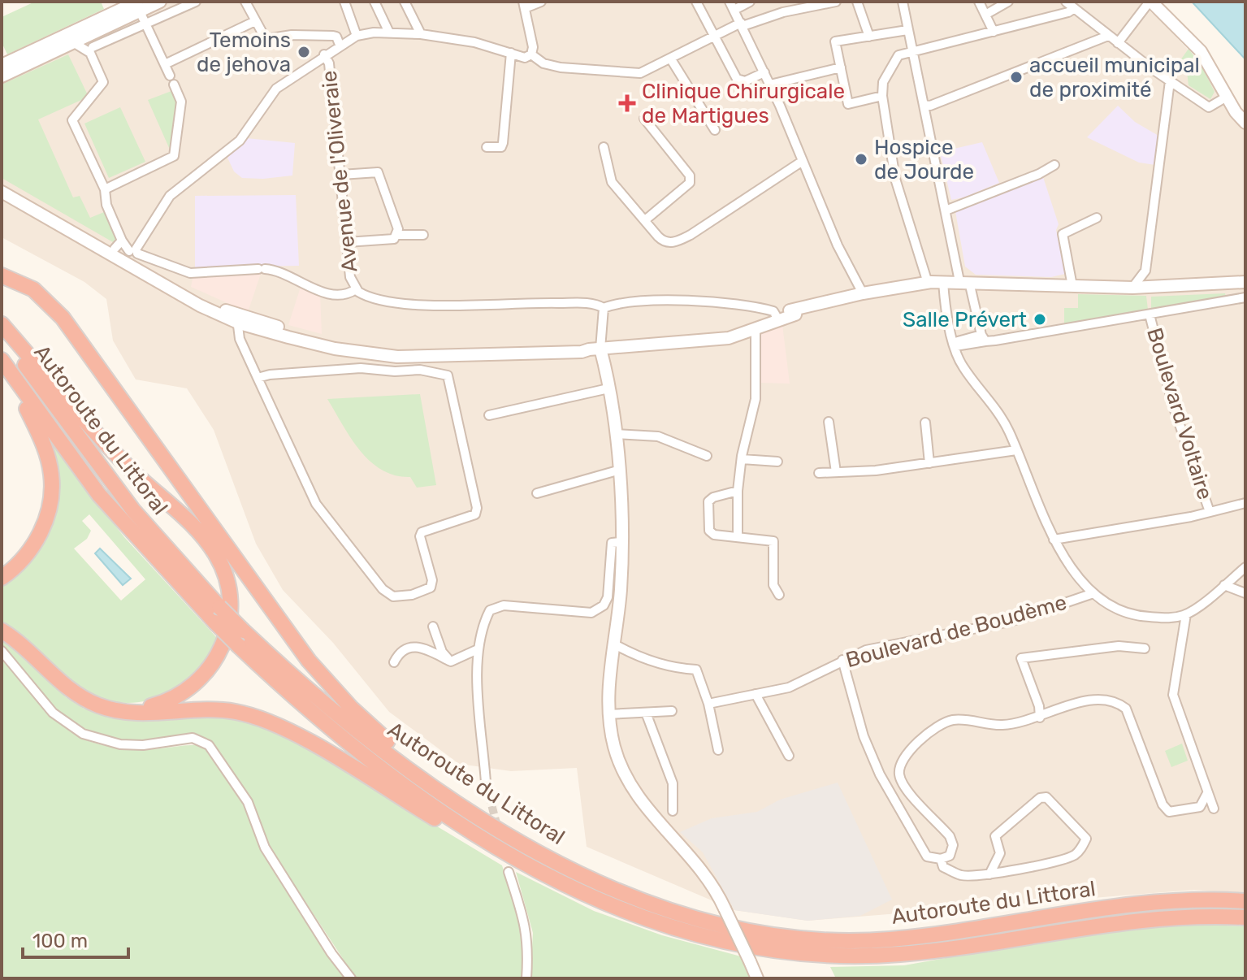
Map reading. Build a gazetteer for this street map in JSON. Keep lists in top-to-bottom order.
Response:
{
  "streets": {
    "highway": ["Autoroute du Littoral"],
    "street": ["Avenue de l'Oliveraie", "Boulevard Voltaire", "Boulevard de Boudème"]
  },
  "places": {
    "other": [
      "Temoins de jehova",
      "accueil municipal de proximité",
      "Hospice de Jourde",
      "Salle Prévert"
    ],
    "health": ["Clinique Chirurgicale de Martigues"]
  },
  "scale_bar": "100 m"
}
